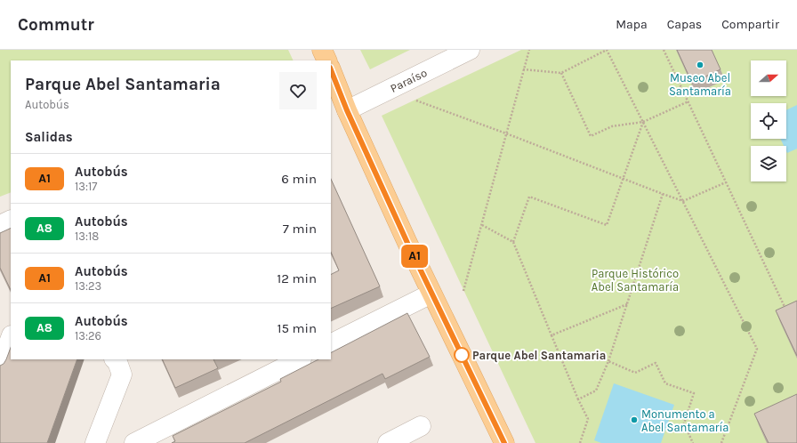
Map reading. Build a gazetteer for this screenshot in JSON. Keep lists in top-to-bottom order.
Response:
{
  "streets": {
    "street": ["Paraíso"]
  },
  "parks": ["Parque Histórico Abel Santamaría"],
  "places": ["Museo Abel Santamaría", "Parque Abel Santamaria", "Monumento a Abel Santamaría"],
  "lines": ["bus line A1"],
  "north": "right",
  "page": {
    "header": "Commutr",
    "nav": ["Mapa", "Capas", "Compartir"],
    "on_map": "A1",
    "heading": [
      ["Parque Abel Santamaria", "Autobús"],
      "Salidas"
    ],
    "list": [
      {
        "mark": "A1",
        "name": "Autobús",
        "note": "13:17",
        "value": "6 min"
      },
      {
        "mark": "A8",
        "name": "Autobús",
        "note": "13:18",
        "value": "7 min"
      },
      {
        "mark": "A1",
        "name": "Autobús",
        "note": "13:23",
        "value": "12 min"
      },
      {
        "mark": "A8",
        "name": "Autobús",
        "note": "13:26",
        "value": "15 min"
      }
    ]
  }
}
